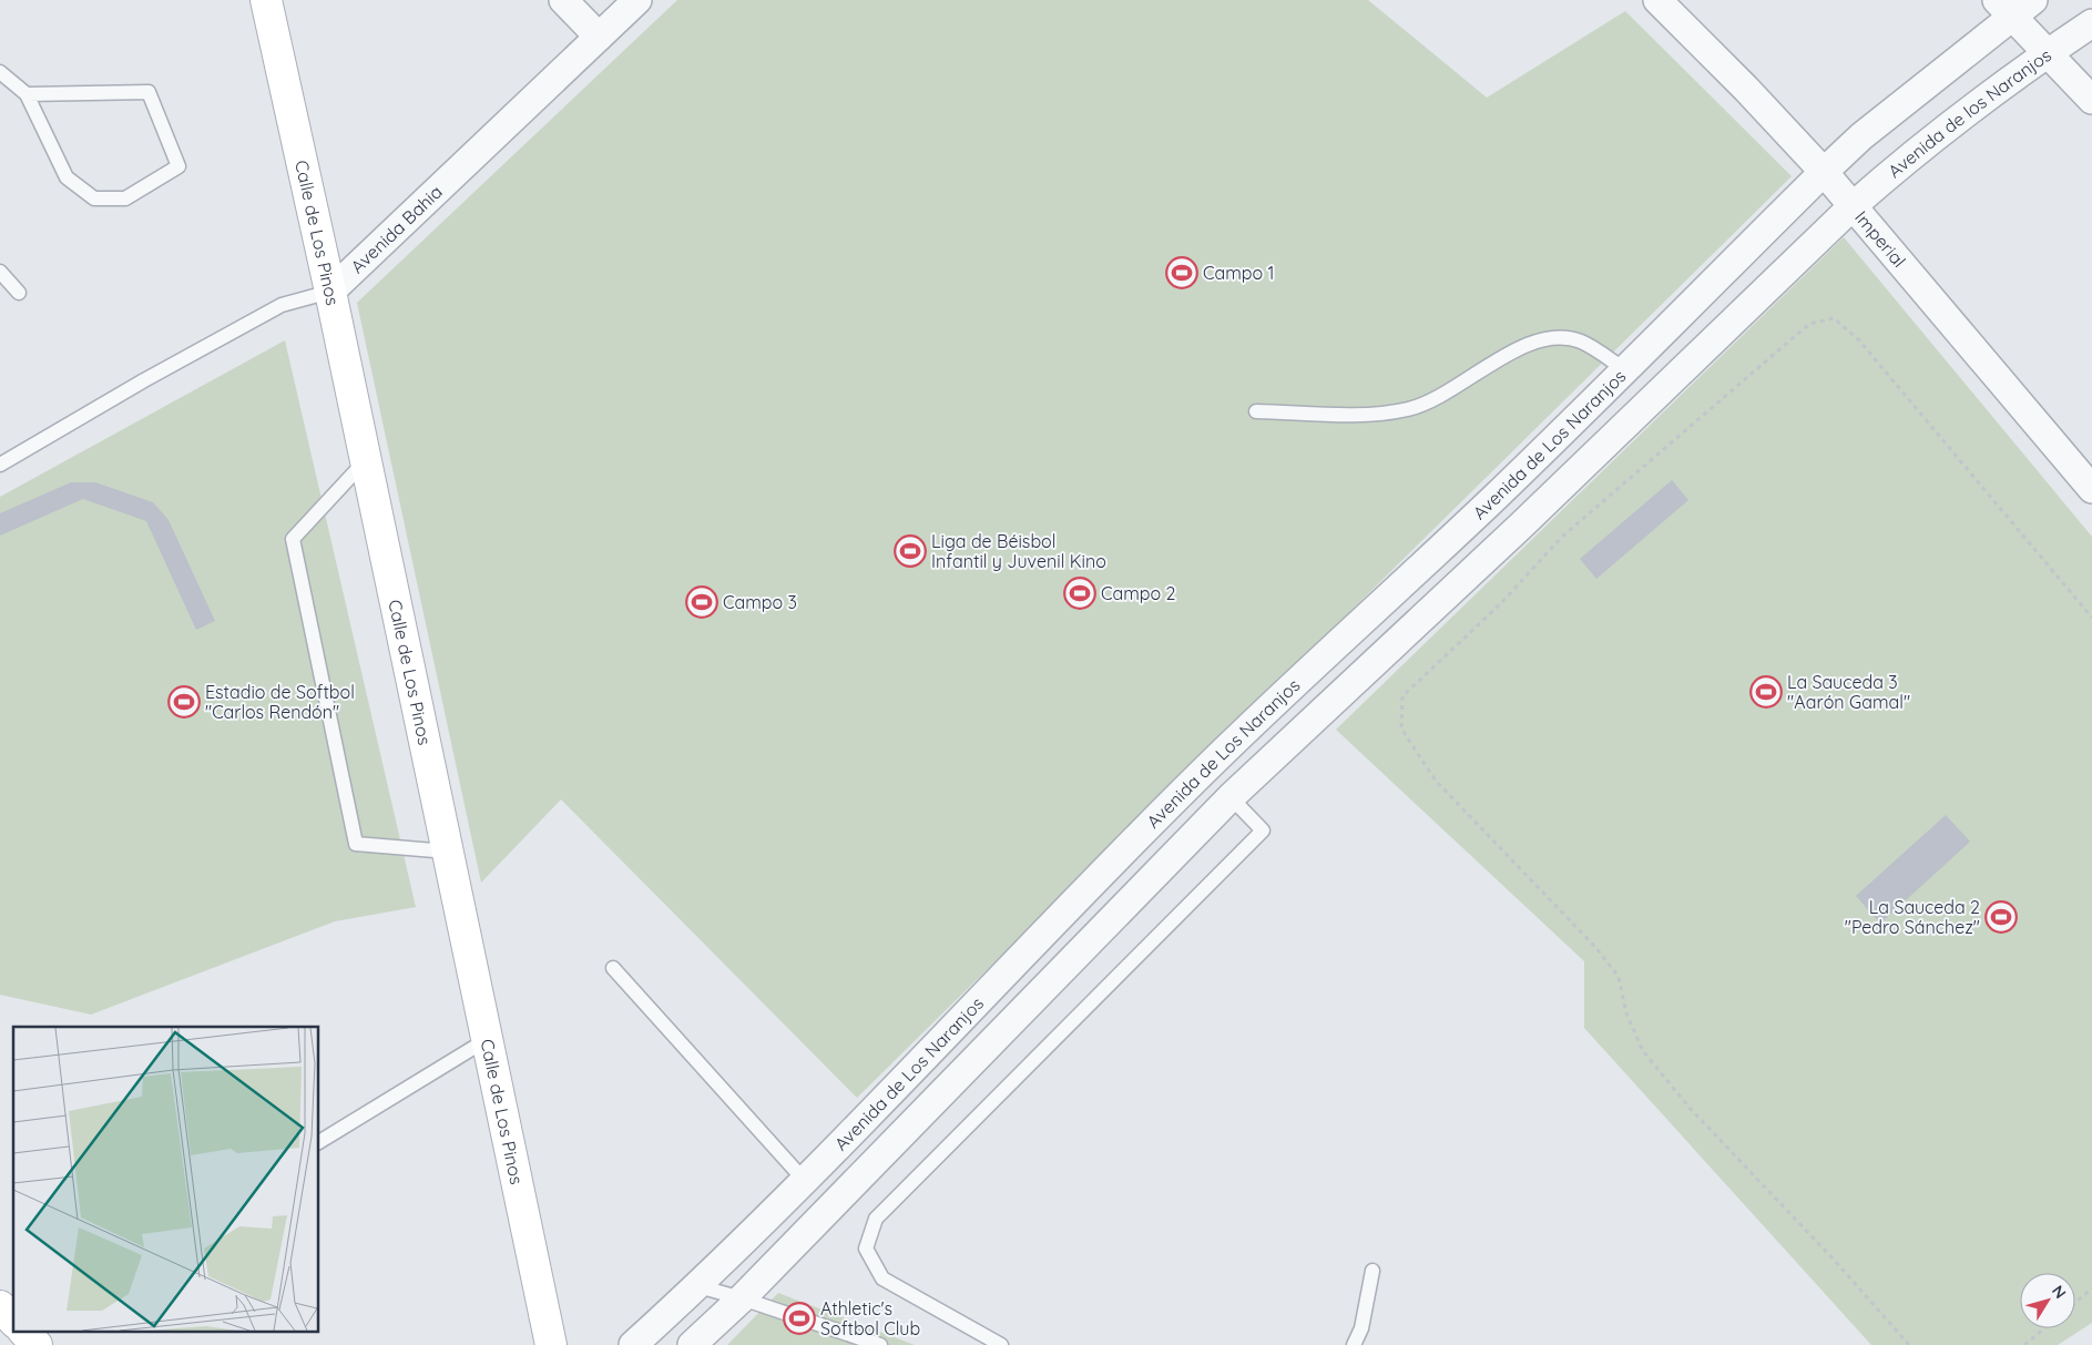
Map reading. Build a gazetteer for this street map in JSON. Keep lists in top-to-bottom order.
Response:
{
  "streets": {
    "street": [
      "Avenida de los Naranjos",
      "Avenida Bahia",
      "Calle de Los Pinos",
      "Imperial",
      "Avenida de Los Naranjos"
    ]
  },
  "crossings": [
    ["Avenida de los Naranjos", "Imperial"],
    ["Avenida de los Naranjos", "Avenida de Los Naranjos"],
    ["Avenida Bahia", "Calle de Los Pinos"],
    ["Imperial", "Avenida de Los Naranjos"]
  ],
  "places": {
    "sports": [
      "Campo 1",
      "Liga de Béisbol Infantil y Juvenil Kino",
      "Campo 2",
      "Campo 3",
      "La Sauceda 3 \"Aarón Gamal\"",
      "Estadio de Softbol \"Carlos Rendón\"",
      "La Sauceda 2 \"Pedro Sánchez\"",
      "Athletic's Softbol Club"
    ]
  },
  "north": "top right"
}
